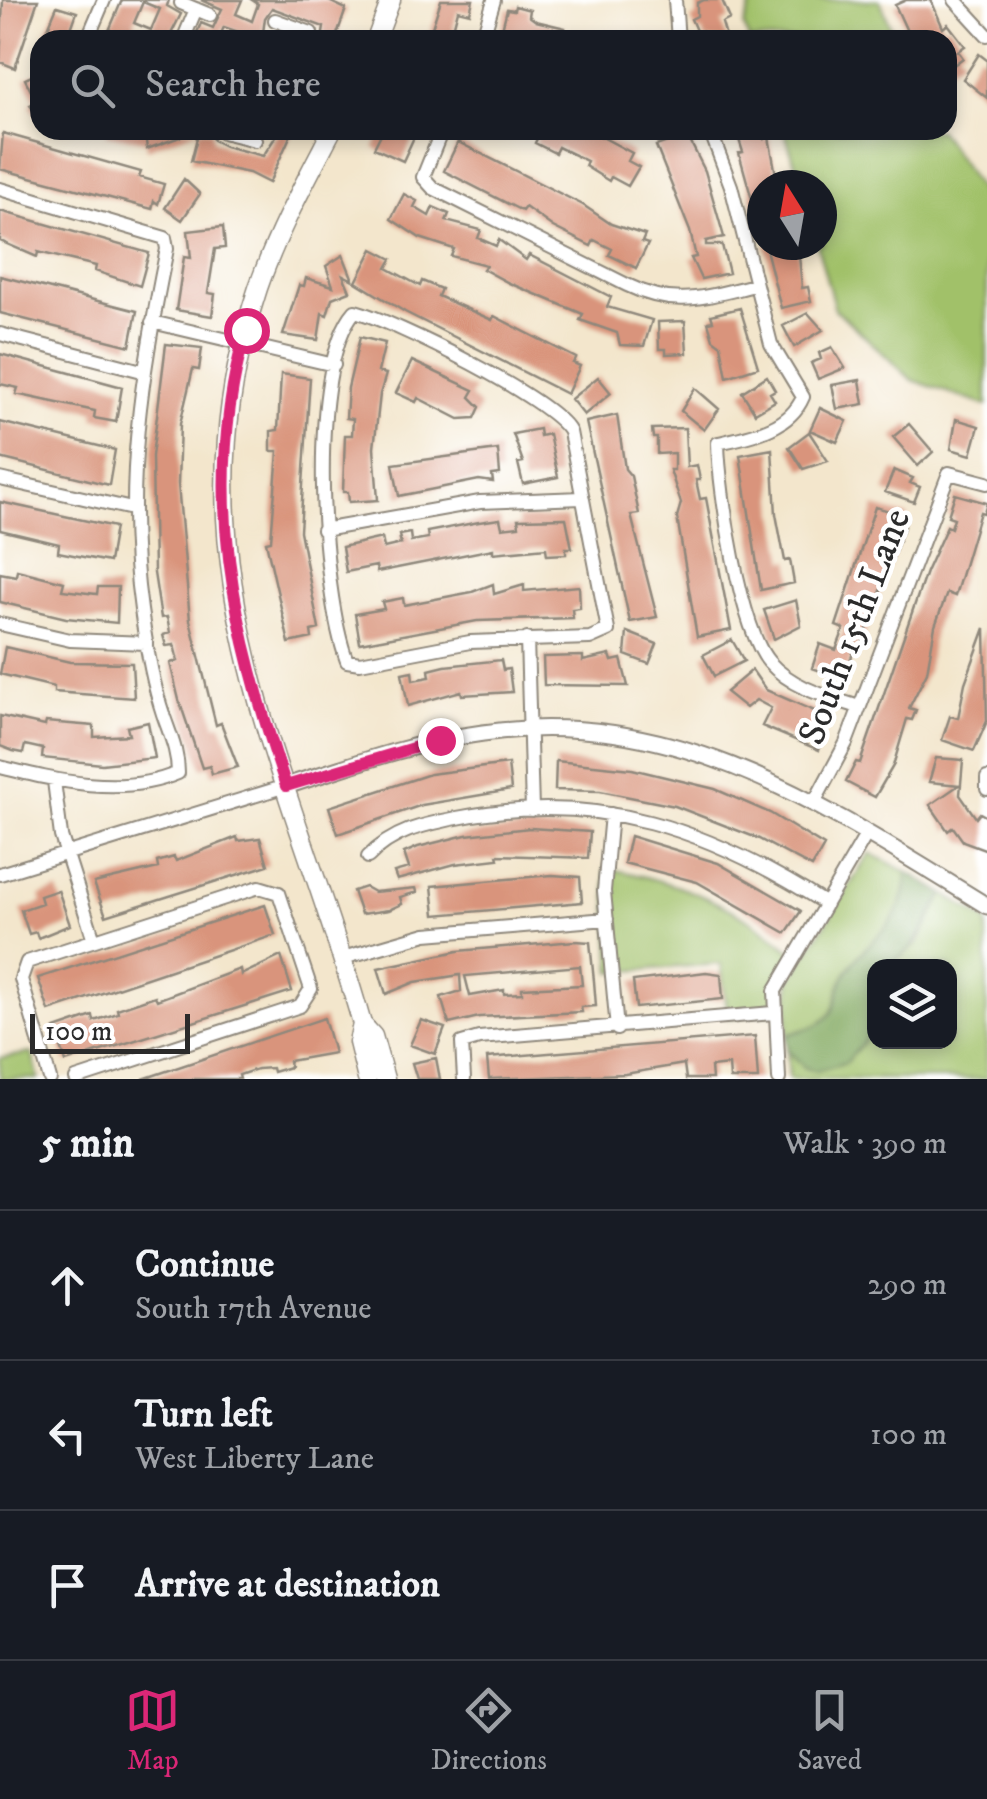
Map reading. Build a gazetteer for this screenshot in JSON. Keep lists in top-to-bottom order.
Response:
{
  "streets": {
    "street": ["South 15th Lane"]
  },
  "scale_bar": "100 m",
  "north": "top",
  "page": {
    "search": "Search here",
    "scale": "100 m",
    "heading": ["5 min", "Walk · 390 m"],
    "list": [
      ["Continue", "South 17th Avenue", "290 m"],
      ["Turn left", "West Liberty Lane", "100 m"],
      "Arrive at destination"
    ],
    "nav": ["Map", "Directions", "Saved"]
  }
}
